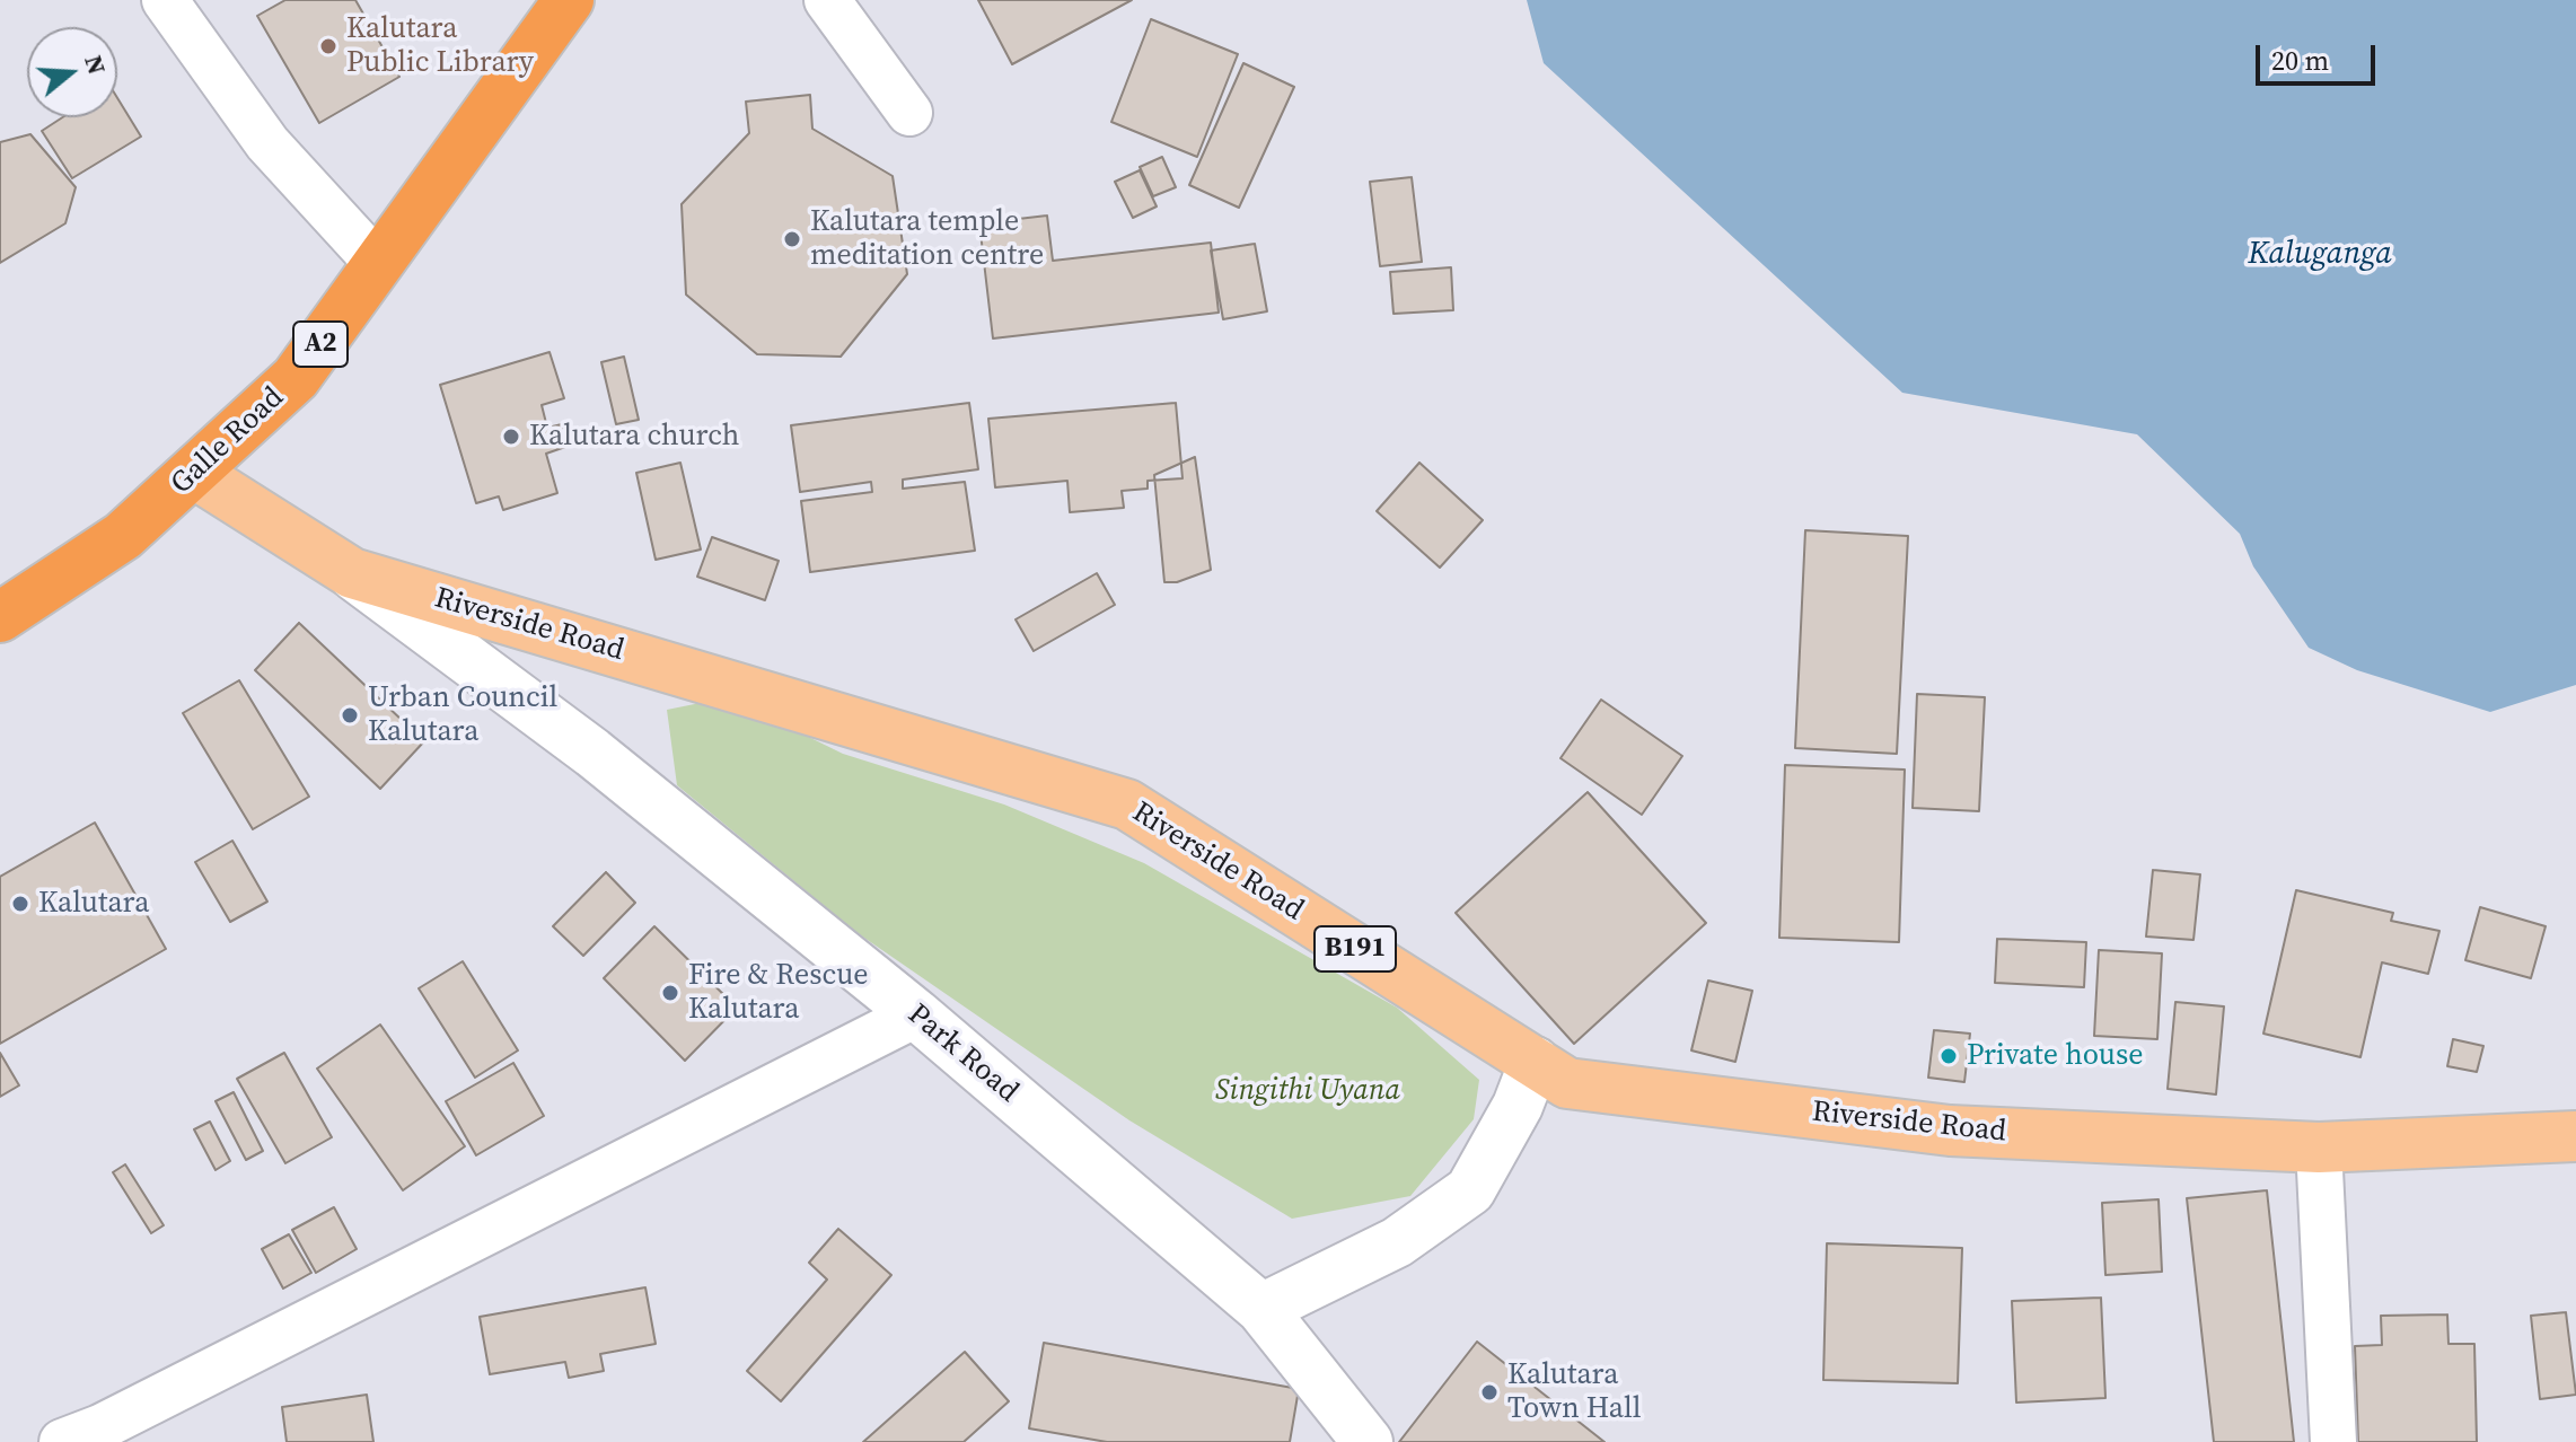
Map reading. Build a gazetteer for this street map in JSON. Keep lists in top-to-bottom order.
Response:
{
  "streets": {
    "highway": ["A2", "Galle Road"],
    "main road": ["Riverside Road", "B191"],
    "street": ["Park Road"]
  },
  "crossings": [
    ["Galle Road", "Riverside Road"],
    ["Riverside Road", "Park Road"]
  ],
  "water": ["Kaluganga"],
  "parks": ["Singithi Uyana"],
  "places": [
    "Kalutara Public Library",
    "Kalutara temple meditation centre",
    "Kalutara church",
    "Urban Council Kalutara",
    "Kalutara",
    "Fire & Rescue Kalutara",
    "Private house",
    "Kalutara Town Hall"
  ],
  "scale_bar": "20 m",
  "north": "right"
}
